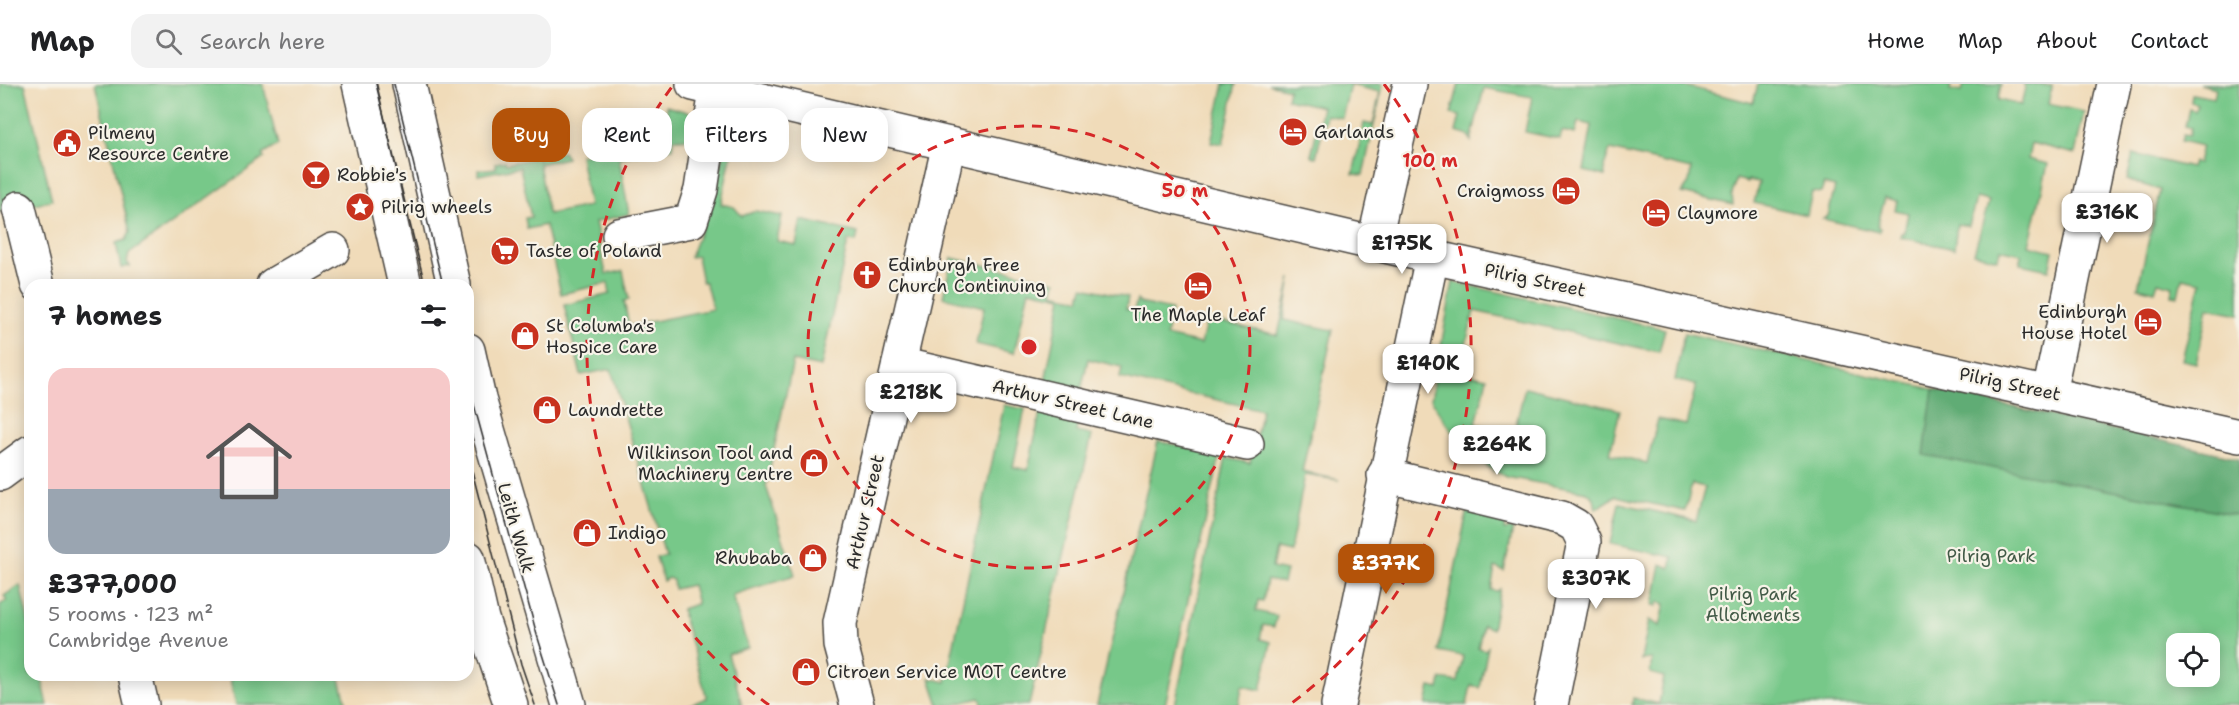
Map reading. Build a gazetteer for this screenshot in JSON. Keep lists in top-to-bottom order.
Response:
{
  "streets": {
    "street": [
      "Pilrig Street",
      "Arthur Street Lane",
      "Arthur Street",
      "Leith Walk"
    ]
  },
  "crossings": [
    ["Pilrig Street", "Arthur Street"],
    ["Arthur Street Lane", "Arthur Street"]
  ],
  "parks": ["Pilrig Park", "Pilrig Park Allotments"],
  "places": {
    "hotel": [
      "Garlands",
      "Craigmoss",
      "Claymore",
      "The Maple Leaf",
      "Edinburgh House Hotel"
    ],
    "public building": ["Pilmeny Resource Centre"],
    "bar": ["Robbie's"],
    "place": ["Pilrig wheels"],
    "supermarket": ["Taste of Poland"],
    "church": ["Edinburgh Free Church Continuing"],
    "shop": [
      "St Columba's Hospice Care",
      "Laundrette",
      "Wilkinson Tool and Machinery Centre",
      "Indigo",
      "Rhubaba",
      "Citroen Service MOT Centre"
    ]
  },
  "page": {
    "header": "Map",
    "search": "Search here",
    "nav": [
      "Home",
      "Map",
      "About",
      "Contact"
    ],
    "chip": [
      "Buy",
      "Rent",
      "Filters",
      "New"
    ],
    "price": [
      "£316K",
      "£175K",
      "£140K",
      "£218K",
      "£264K",
      "£377K",
      "£307K"
    ],
    "heading": "7 homes",
    "list": [
      {
        "name": "£377,000",
        "note": "5 rooms · 123 m² · Cambridge Avenue"
      }
    ]
  },
  "rings": ["100 m", "50 m"]
}
